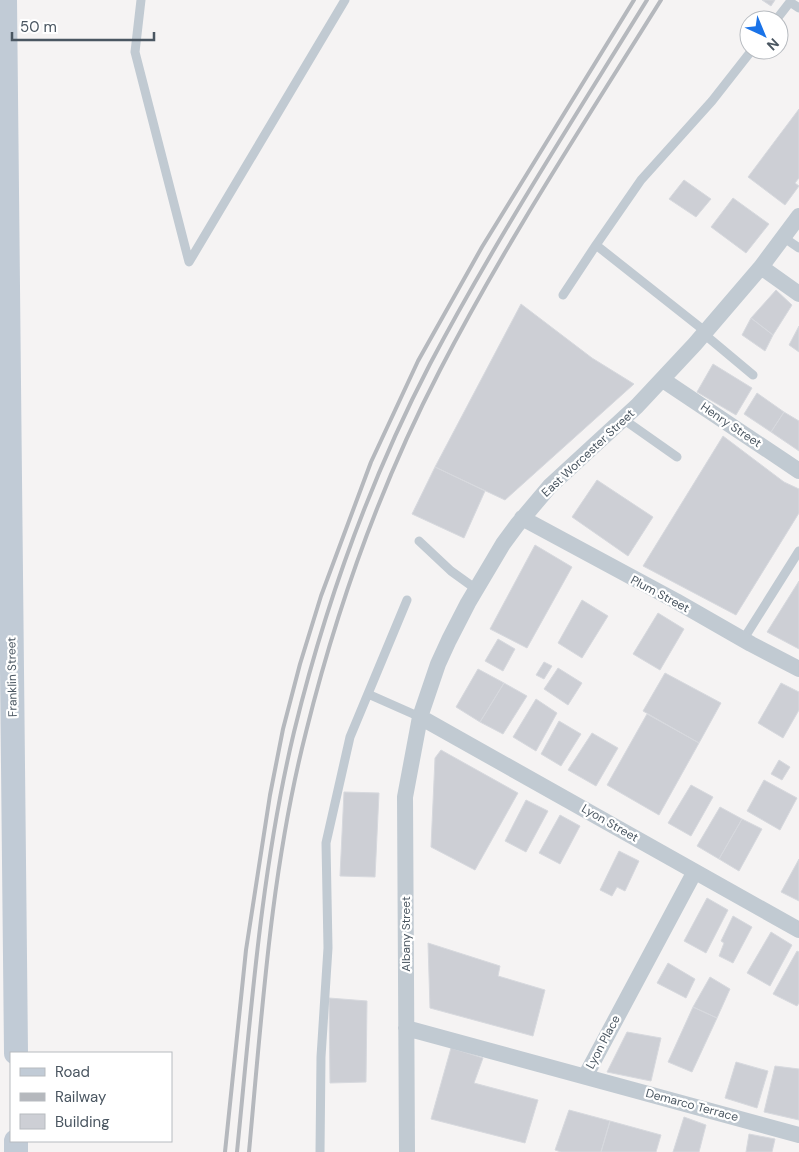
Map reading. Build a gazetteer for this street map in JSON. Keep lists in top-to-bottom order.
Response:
{
  "streets": {
    "main road": ["Franklin Street"],
    "street": [
      "Henry Street",
      "East Worcester Street",
      "Plum Street",
      "Lyon Street",
      "Albany Street",
      "Lyon Place",
      "Demarco Terrace"
    ]
  },
  "crossings": [
    ["Henry Street", "East Worcester Street"],
    ["East Worcester Street", "Plum Street"],
    ["East Worcester Street", "Lyon Street"],
    ["East Worcester Street", "Albany Street"],
    ["Lyon Street", "Albany Street"],
    ["Lyon Street", "Lyon Place"],
    ["Albany Street", "Lyon Place"],
    ["Lyon Place", "Demarco Terrace"]
  ],
  "legend": ["Road", "Railway", "Building"],
  "scale_bar": "50 m",
  "north": "bottom right"
}
